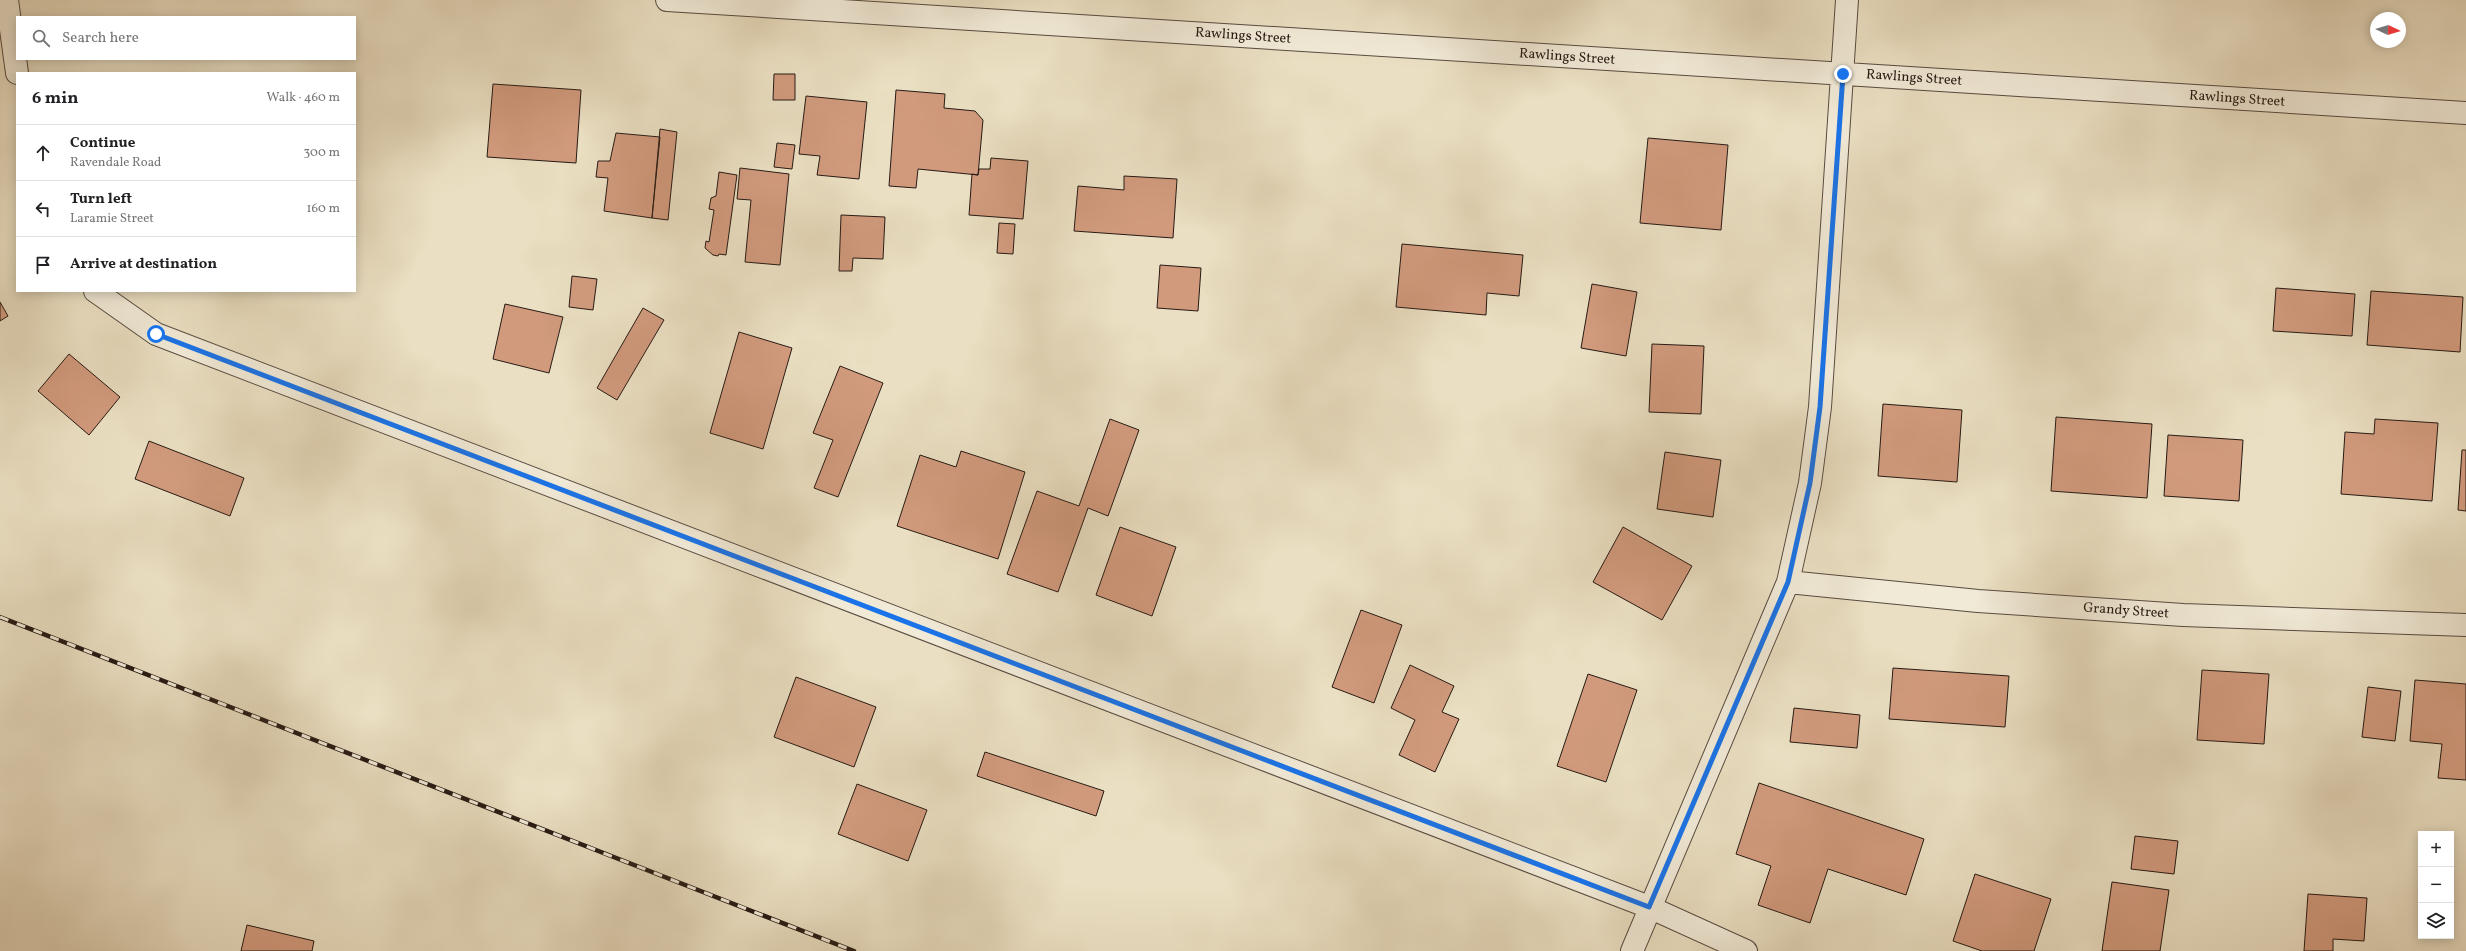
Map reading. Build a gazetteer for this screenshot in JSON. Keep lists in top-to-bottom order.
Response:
{
  "streets": {
    "street": ["Rawlings Street", "Grandy Street"]
  },
  "north": "right",
  "page": {
    "search": "Search here",
    "heading": ["6 min", "Walk · 460 m"],
    "list": [
      ["Continue", "Ravendale Road", "300 m"],
      ["Turn left", "Laramie Street", "160 m"],
      "Arrive at destination"
    ],
    "map_buttons": ["+", "−"]
  }
}
